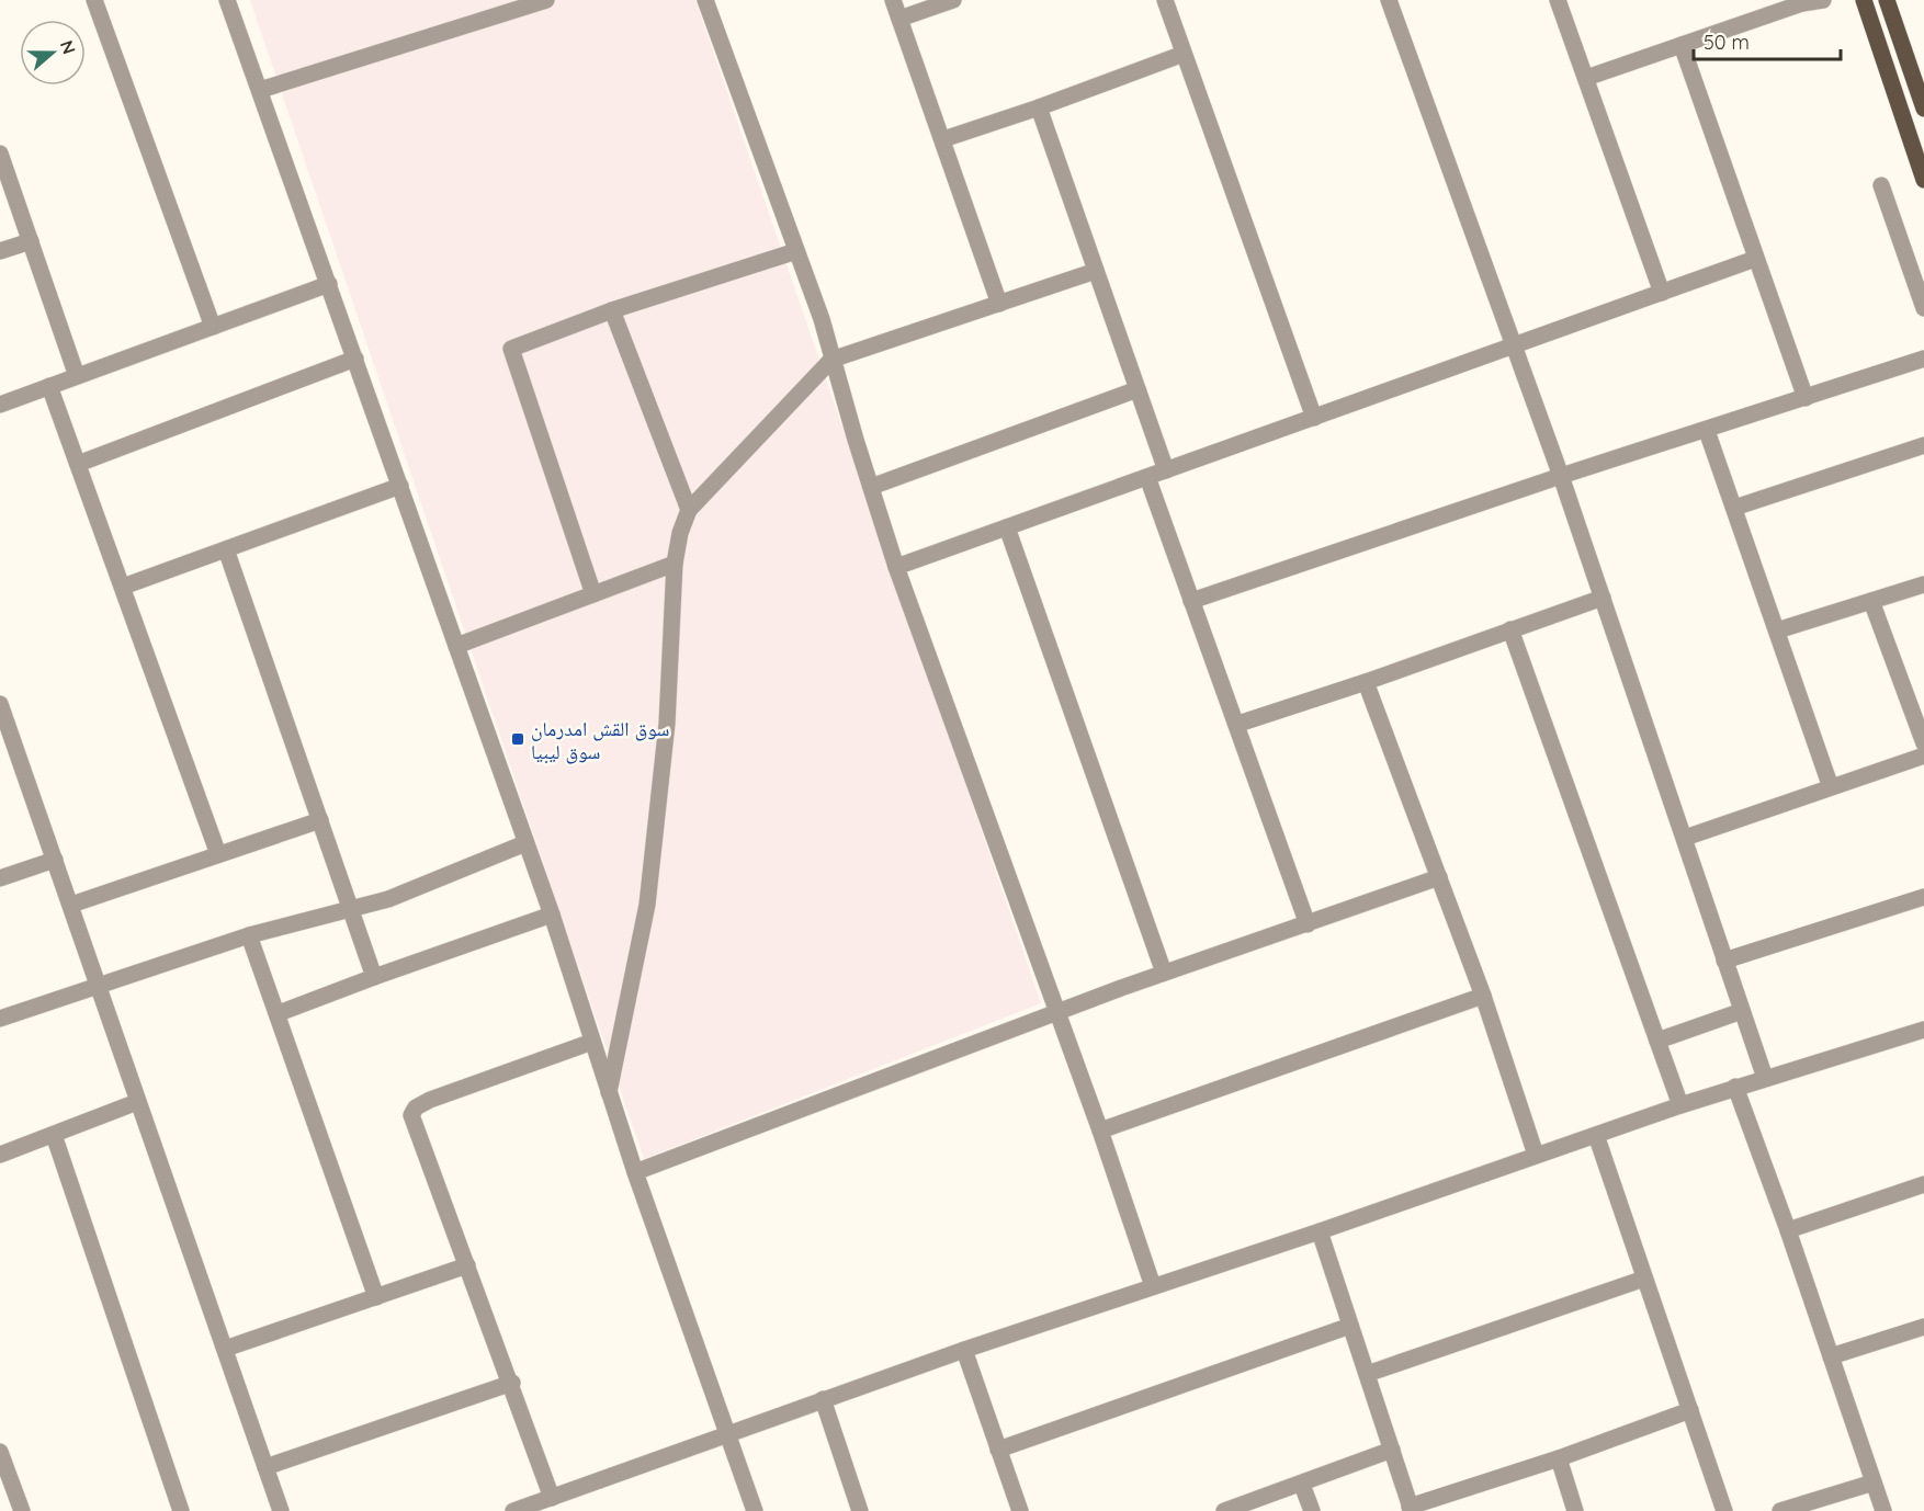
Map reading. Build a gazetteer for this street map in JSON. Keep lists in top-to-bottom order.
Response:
{
  "places": {
    "transit": ["سوق القش امدرمان سوق ليبيا"]
  },
  "scale_bar": "50 m",
  "north": "right"
}
